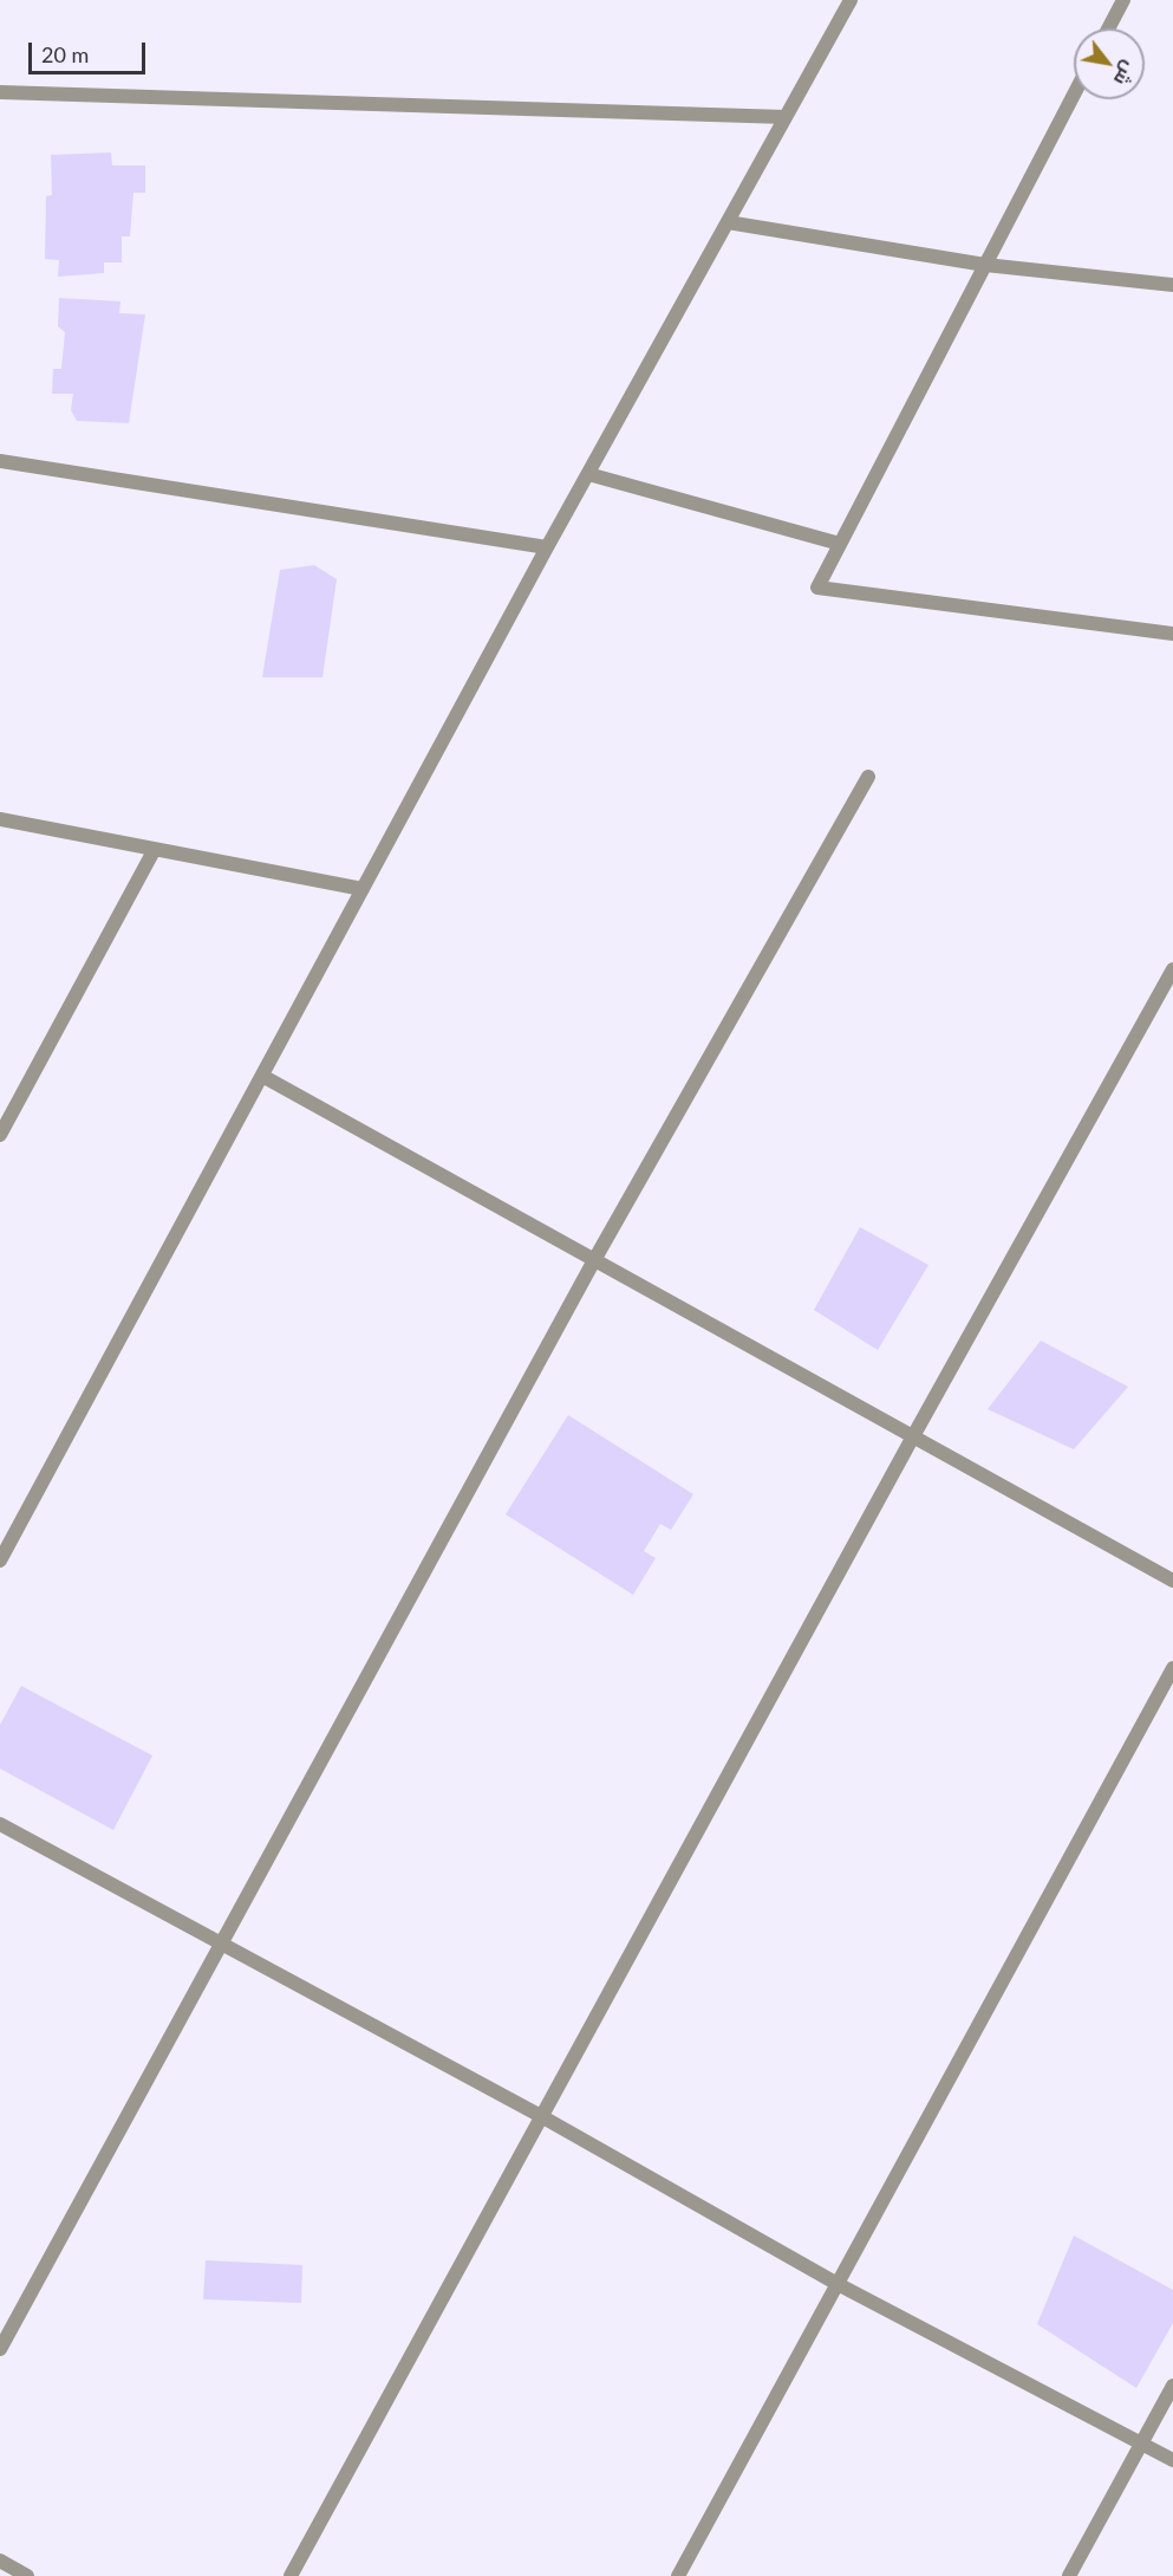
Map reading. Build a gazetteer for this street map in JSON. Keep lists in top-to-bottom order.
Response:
{
  "scale_bar": "20 m",
  "north": "bottom right"
}
